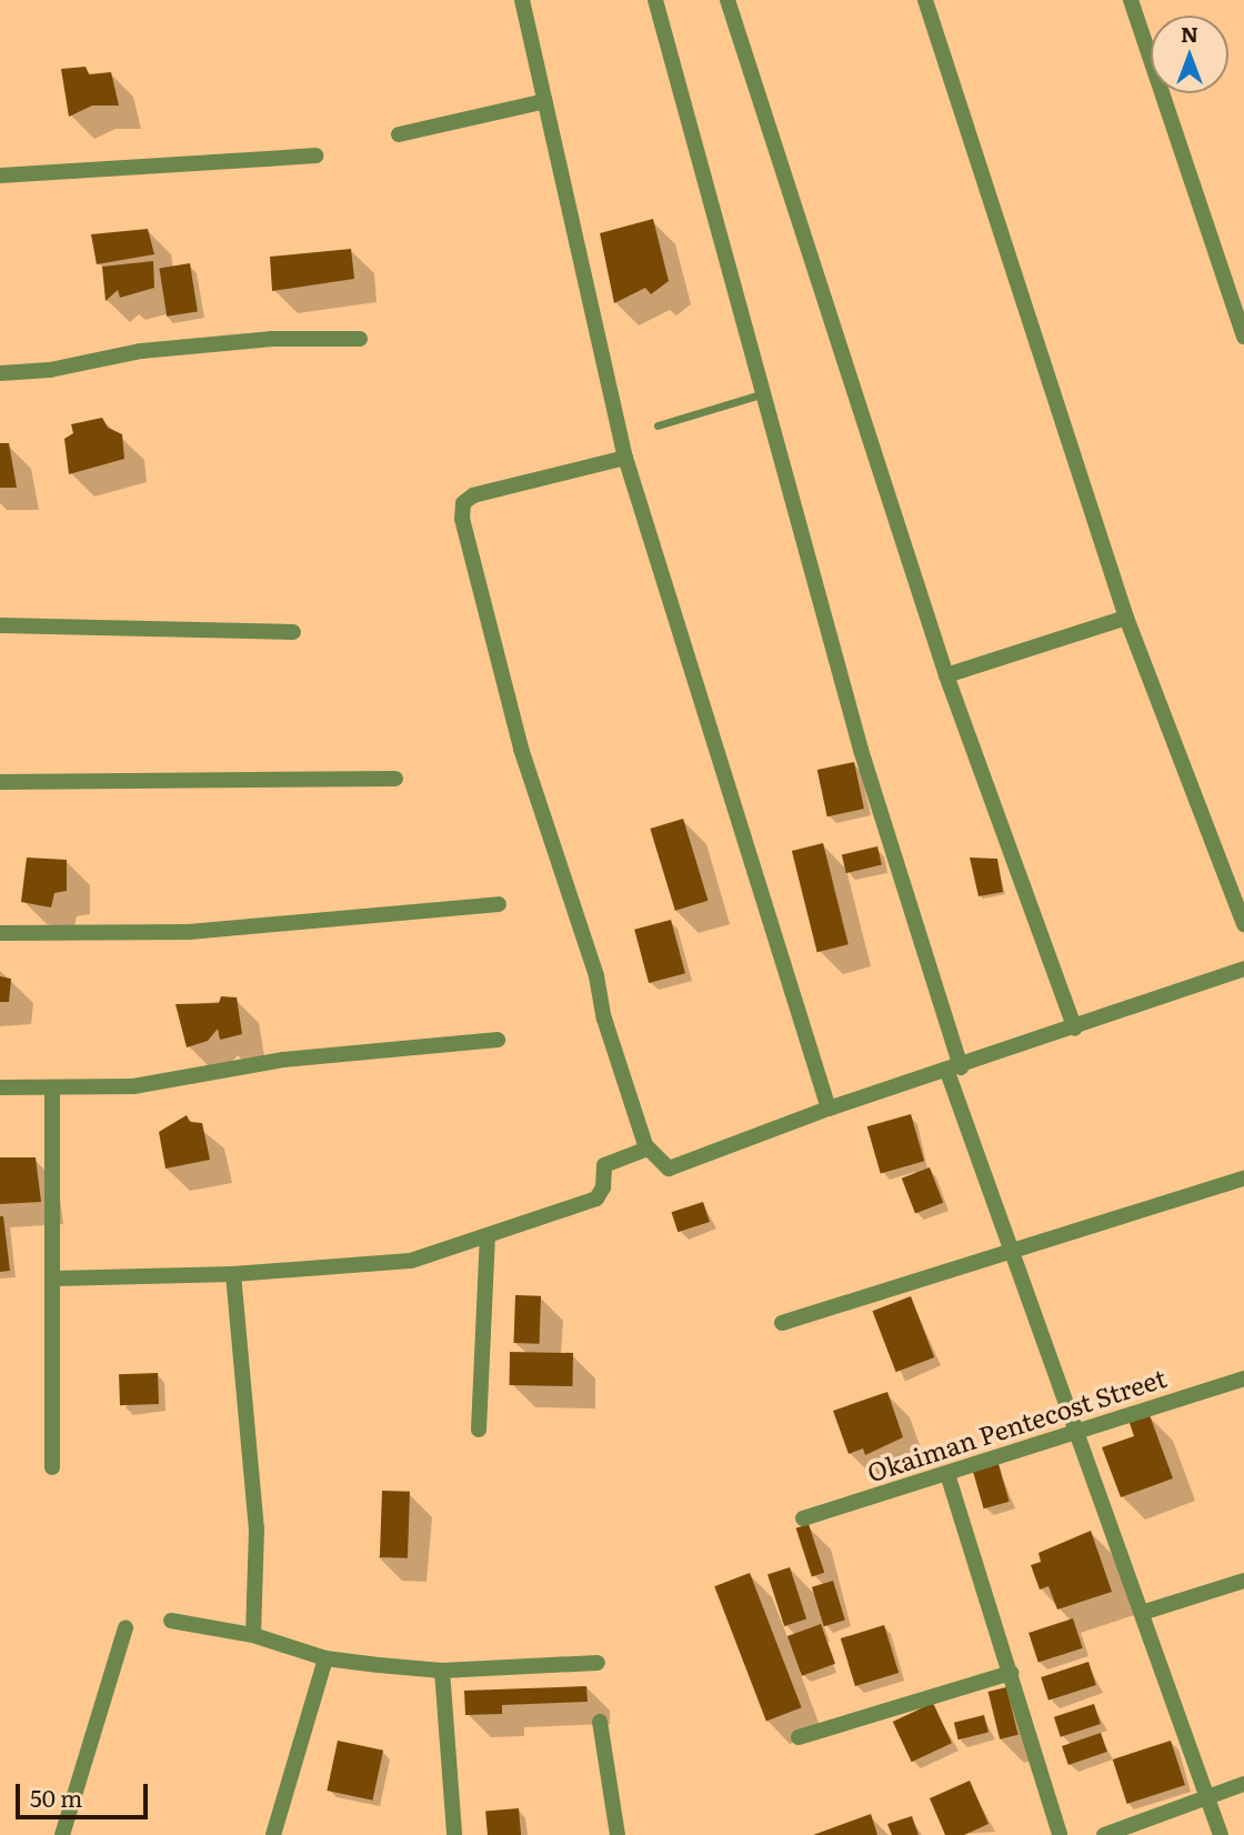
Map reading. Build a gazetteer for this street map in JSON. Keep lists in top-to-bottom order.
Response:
{
  "streets": {
    "street": ["Okaiman Pentecost Street"]
  },
  "scale_bar": "50 m",
  "north": "top"
}
